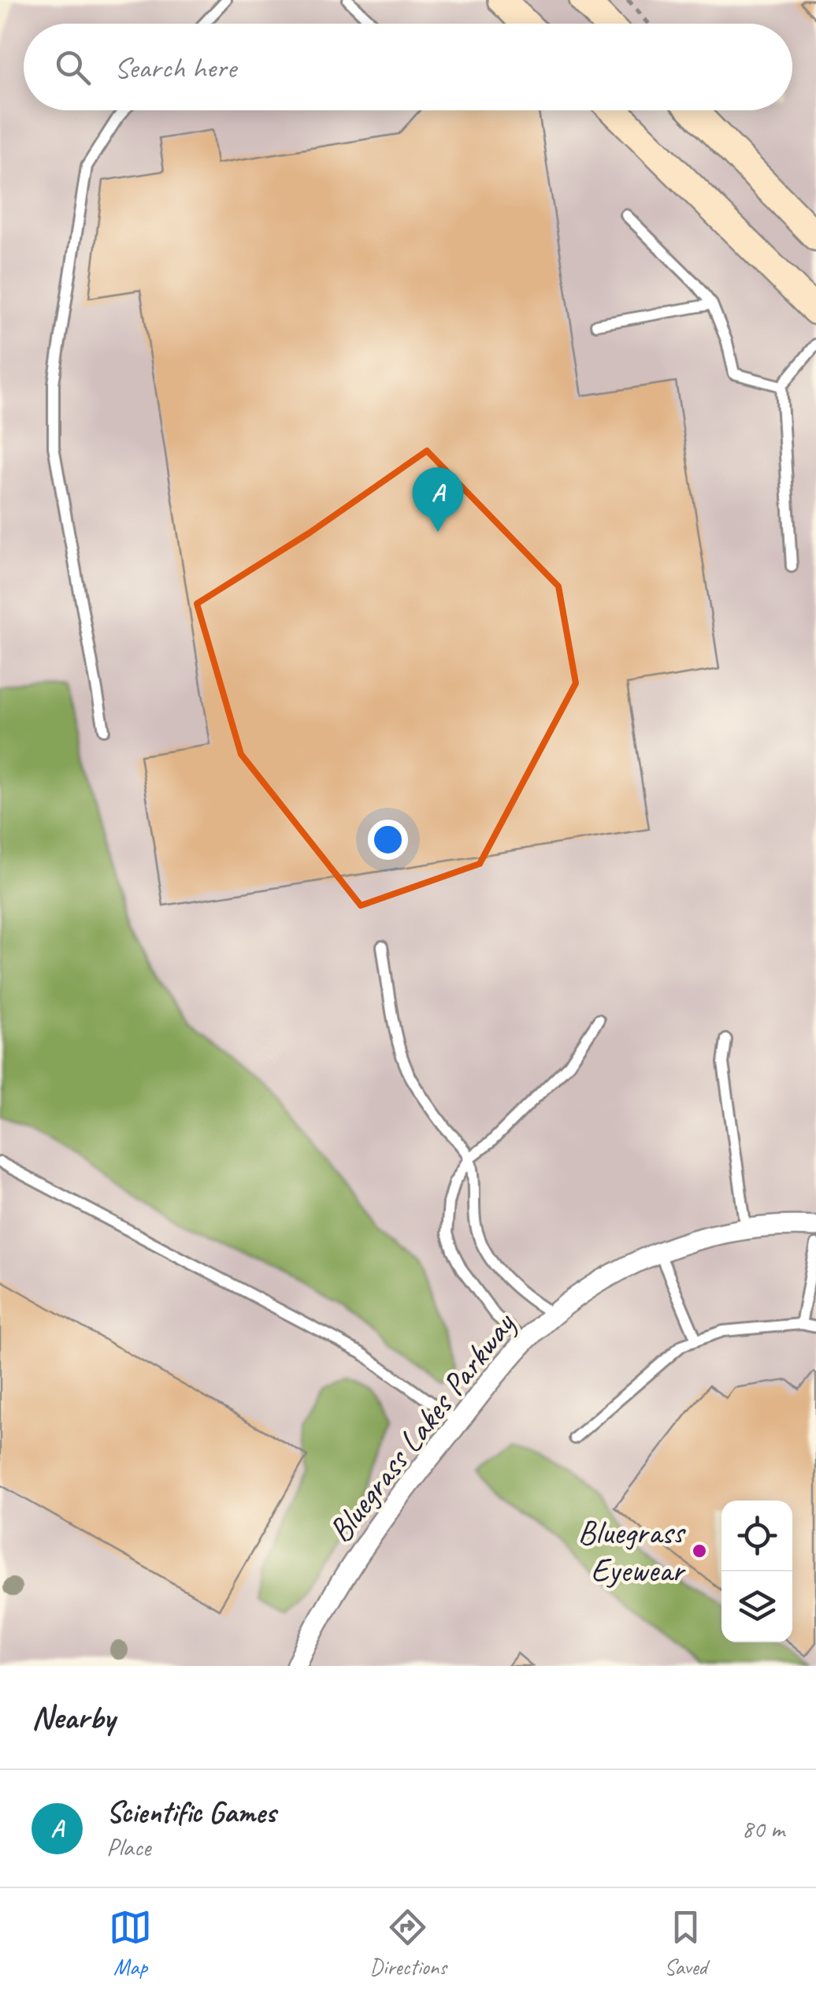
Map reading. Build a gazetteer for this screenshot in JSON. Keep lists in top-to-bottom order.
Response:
{
  "streets": {
    "street": ["Bluegrass Lakes Parkway"]
  },
  "places": ["Bluegrass Eyewear"],
  "page": {
    "search": "Search here",
    "pins": "A",
    "heading": "Nearby",
    "list": [
      {
        "mark": "A",
        "name": "Scientific Games",
        "note": "Place",
        "value": "80 m"
      }
    ],
    "nav": ["Map", "Directions", "Saved"]
  }
}
